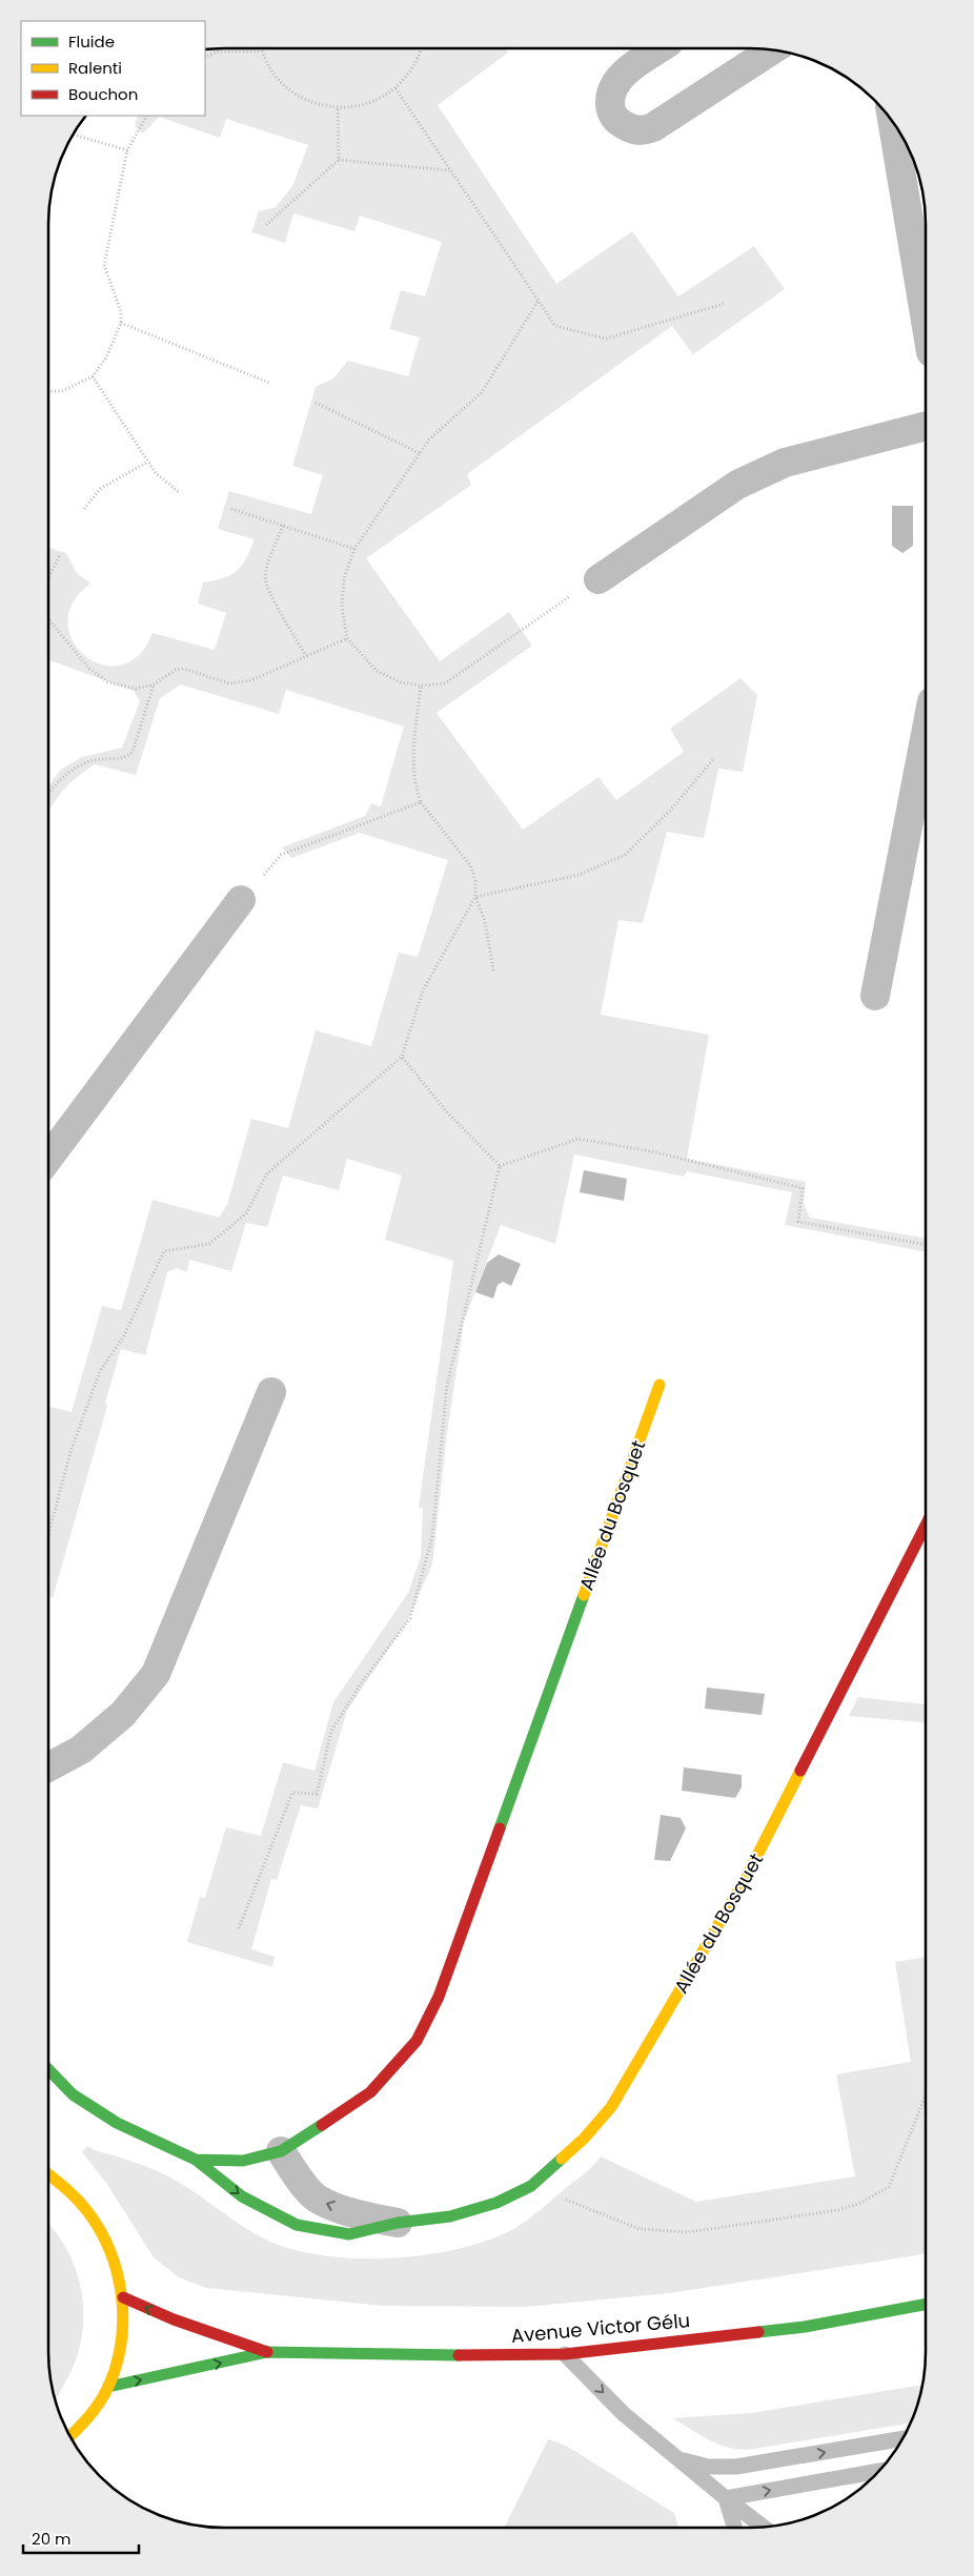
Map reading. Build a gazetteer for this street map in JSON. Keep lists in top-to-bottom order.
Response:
{
  "streets": {
    "street": ["Allée du Bosquet", "Avenue Victor Gélu"]
  },
  "legend": ["Fluide", "Ralenti", "Bouchon"],
  "scale_bar": "20 m"
}
